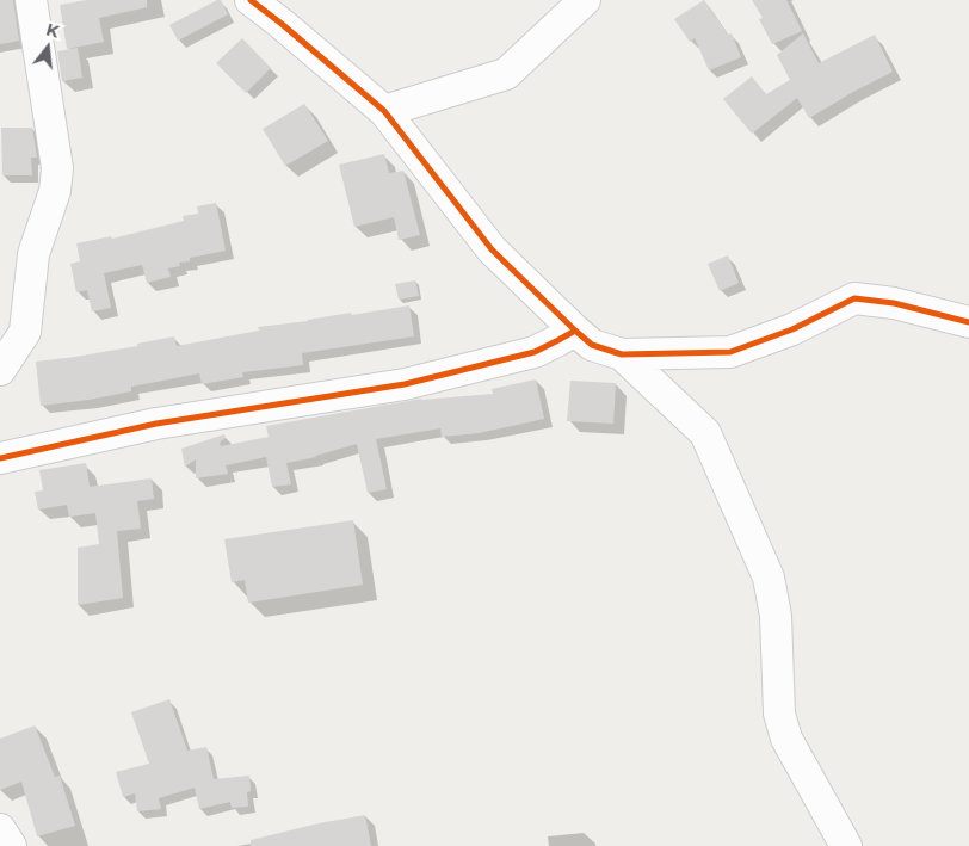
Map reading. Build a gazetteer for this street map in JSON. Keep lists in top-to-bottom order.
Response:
{
  "north": "top"
}
